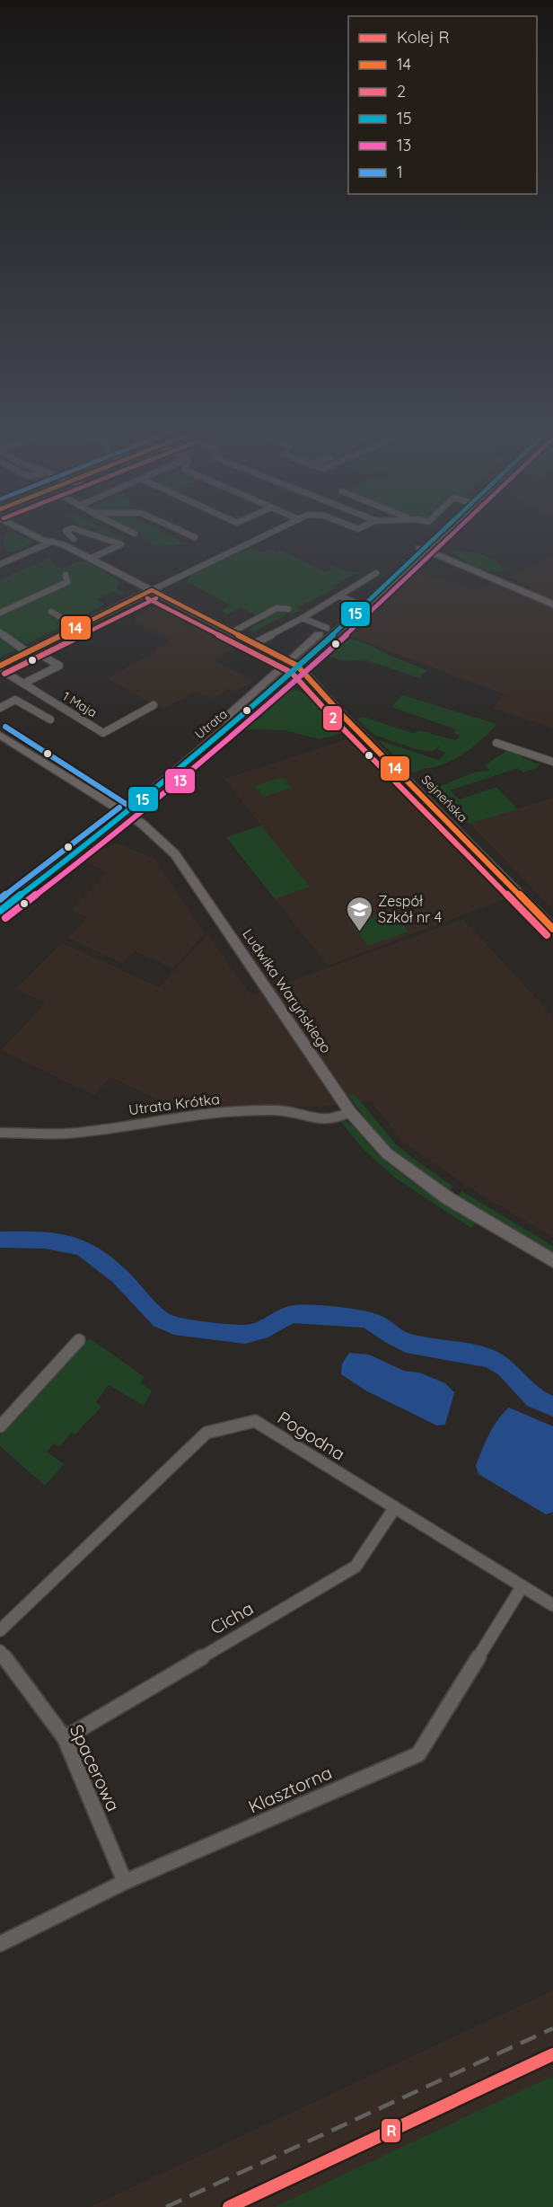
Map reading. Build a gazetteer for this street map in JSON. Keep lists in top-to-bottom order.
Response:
{
  "streets": {
    "street": [
      "1 Maja",
      "Utrata",
      "Sejneńska",
      "Ludwika Waryńskiego",
      "Utrata Krótka",
      "Pogodna",
      "Cicha",
      "Spacerowa",
      "Klasztorna"
    ]
  },
  "crossings": [
    ["1 Maja", "Sejneńska"],
    ["Utrata", "Sejneńska"],
    ["Utrata", "Ludwika Waryńskiego"],
    ["Ludwika Waryńskiego", "Utrata Krótka"],
    ["Pogodna", "Cicha"],
    ["Pogodna", "Klasztorna"],
    ["Cicha", "Spacerowa"],
    ["Spacerowa", "Klasztorna"]
  ],
  "places": {
    "school or university": ["Zespół Szkół nr 4"]
  },
  "lines": [
    "transit line 15",
    "transit line 13",
    "transit line 14",
    "transit line 2",
    "transit line 1",
    "rail line R"
  ],
  "legend": [
    "Kolej R",
    "14",
    "2",
    "15",
    "13",
    "1"
  ]
}
